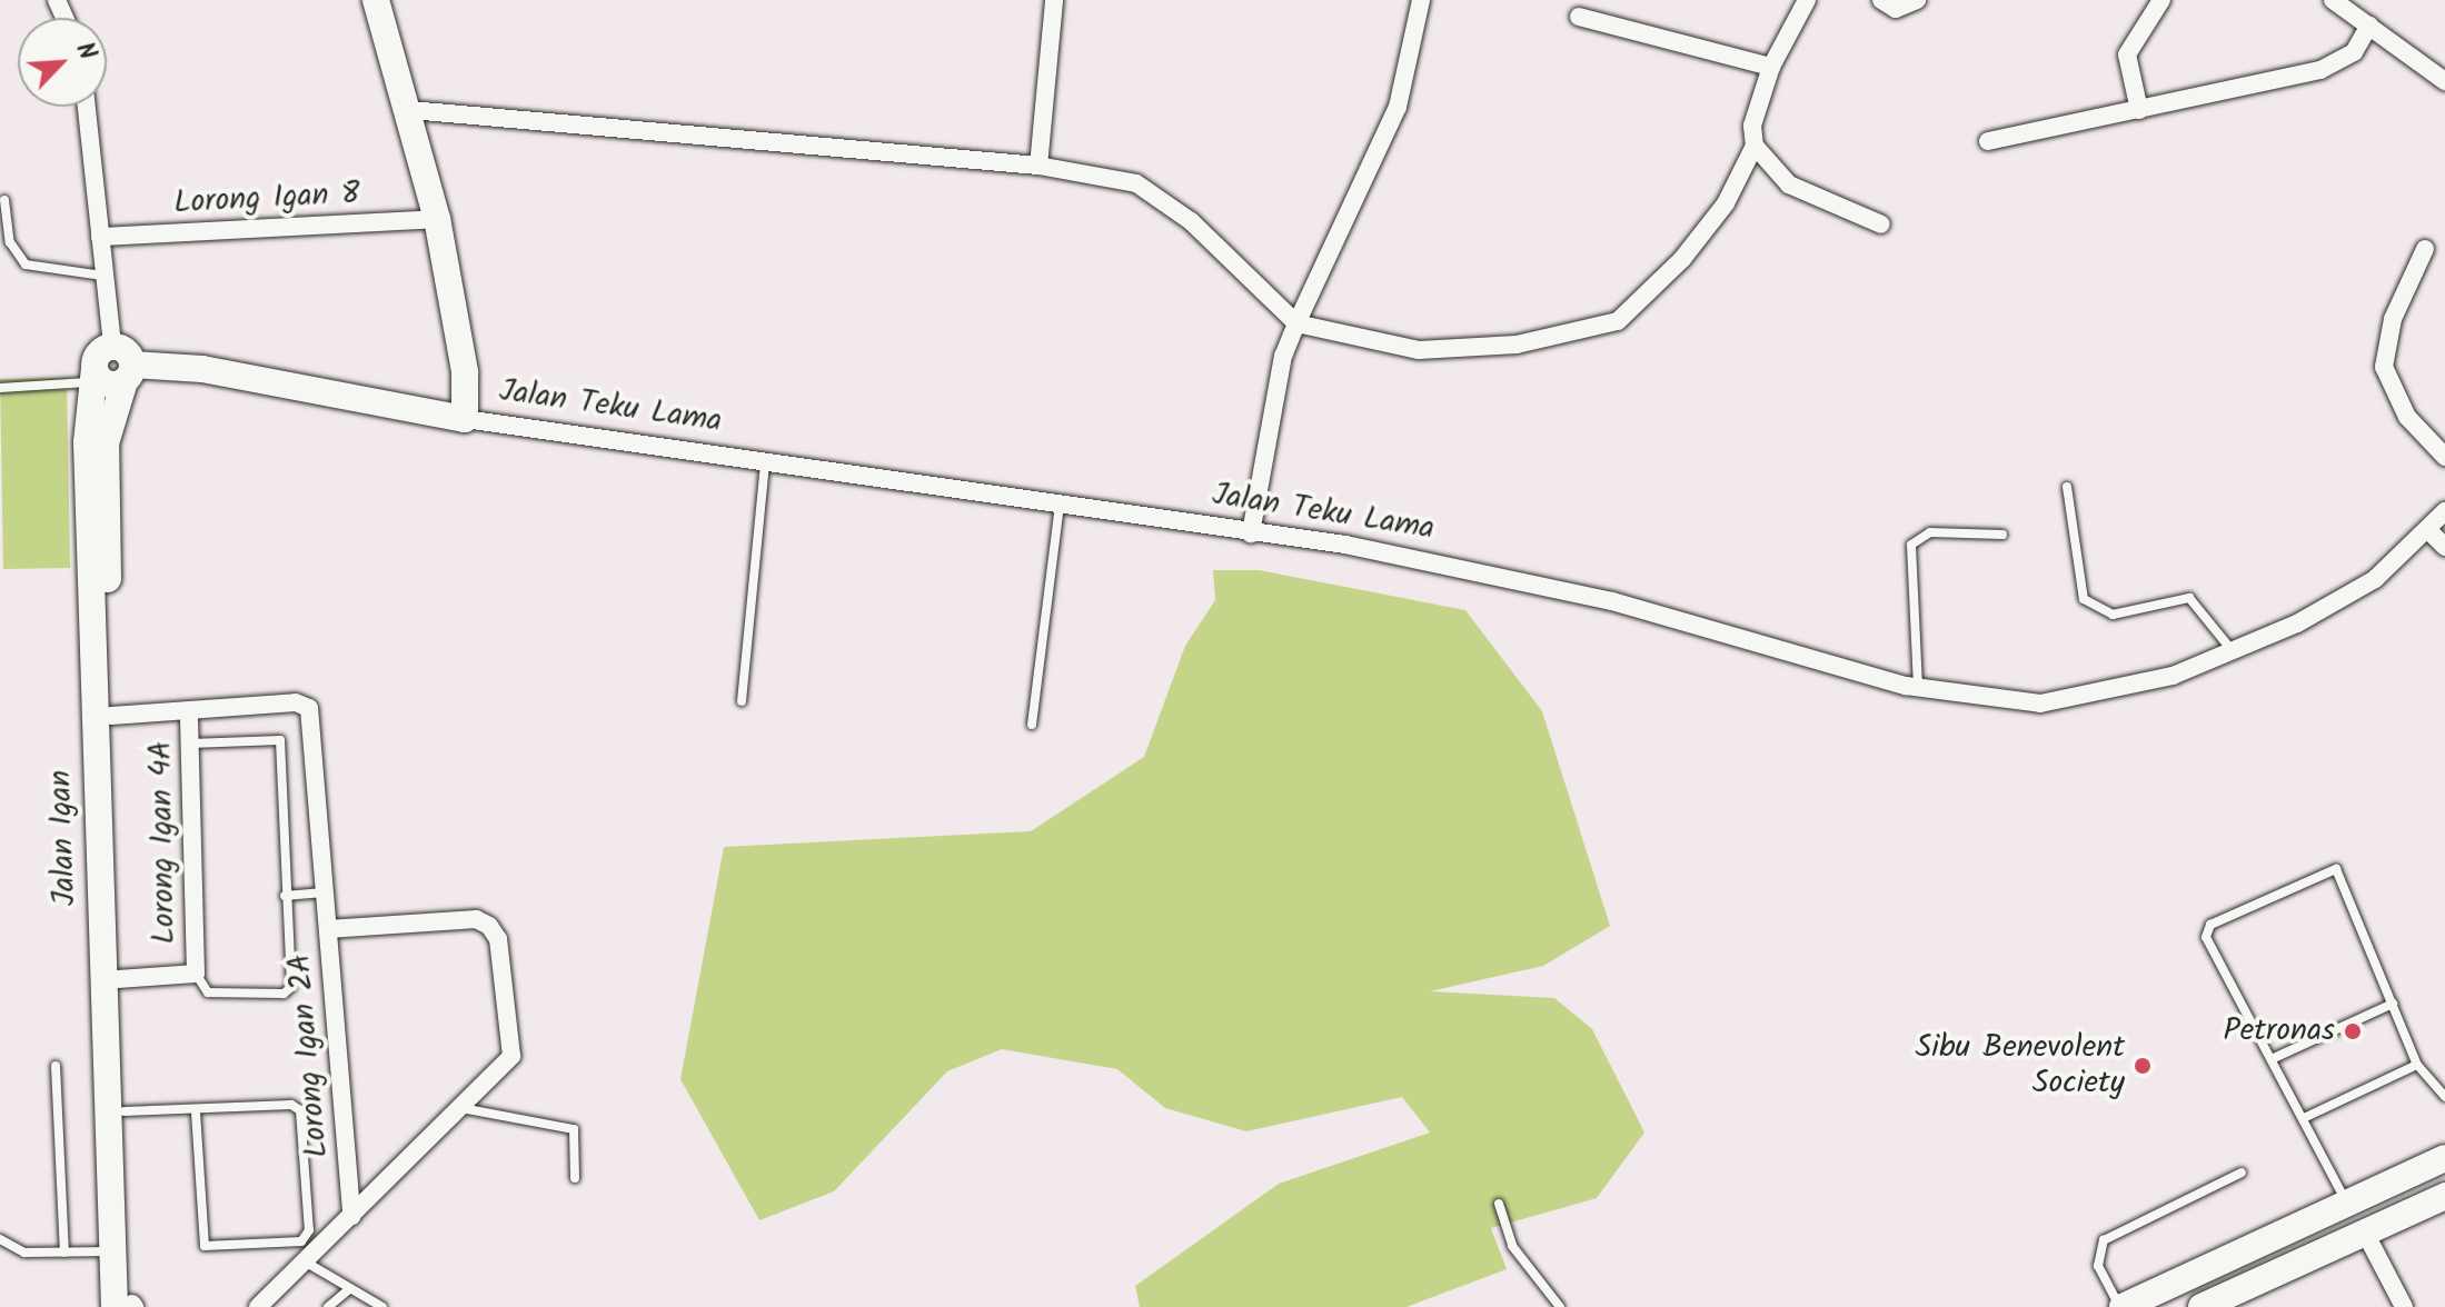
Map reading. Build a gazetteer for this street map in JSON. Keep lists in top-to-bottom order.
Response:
{
  "streets": {
    "street": [
      "Lorong Igan 8",
      "Jalan Teku Lama",
      "Jalan Igan",
      "Lorong Igan 4A",
      "Lorong Igan 2A"
    ]
  },
  "crossings": [
    ["Jalan Teku Lama", "Jalan Igan"],
    ["Lorong Igan 4A", "Lorong Igan 2A"]
  ],
  "places": ["Petronas", "Sibu Benevolent Society"],
  "north": "top right"
}
